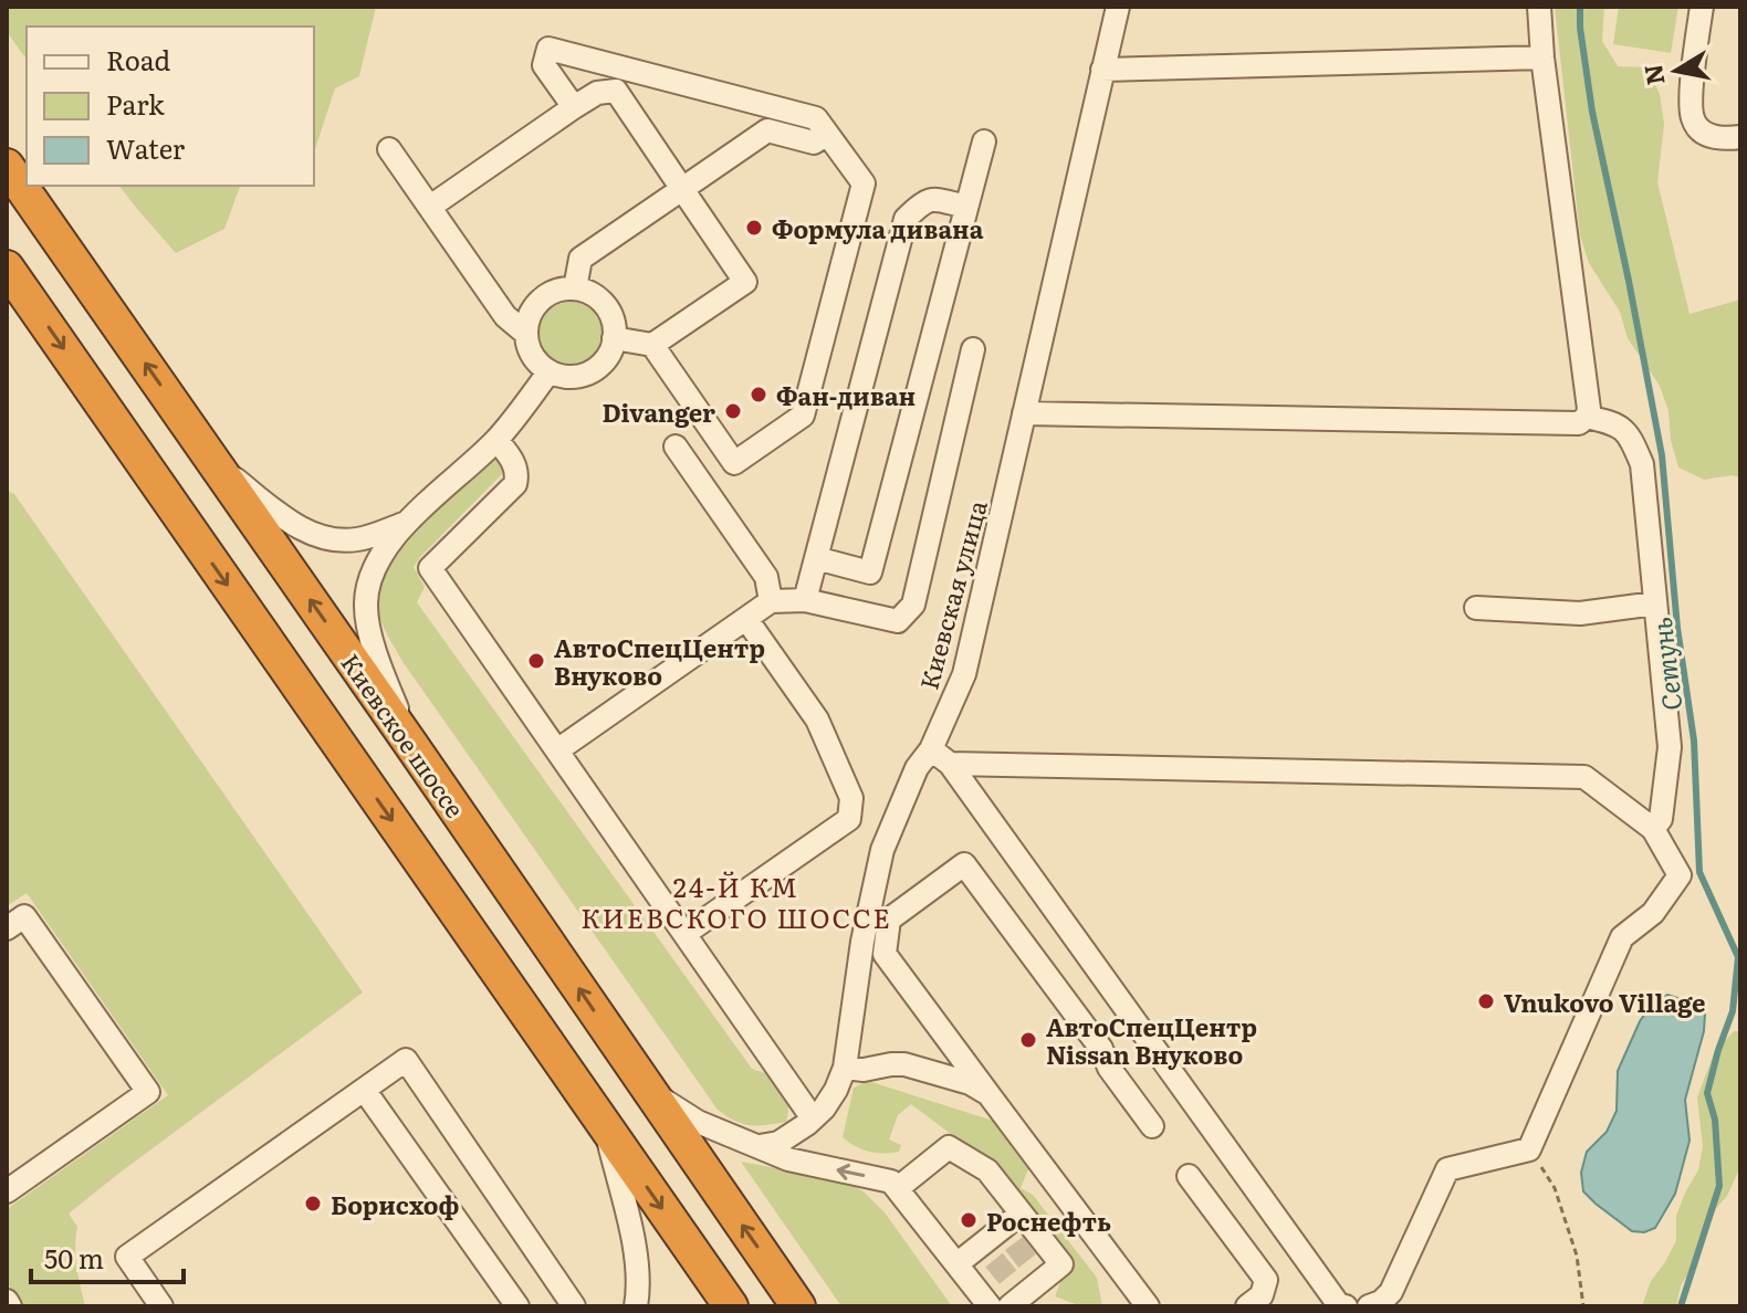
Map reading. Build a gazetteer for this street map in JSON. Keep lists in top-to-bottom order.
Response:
{
  "streets": {
    "highway": ["Киевское шоссе"],
    "street": ["Киевская улица"]
  },
  "districts": ["24-Й КМ КИЕВСКОГО ШОССЕ"],
  "water": ["Сетунь"],
  "places": [
    "Формула дивана",
    "Фан-диван",
    "Divanger",
    "АвтоСпецЦентр Внуково",
    "Vnukovo Village",
    "АвтоСпецЦентр Nissan Внуково",
    "Борисхоф",
    "Роснефть"
  ],
  "legend": ["Road", "Park", "Water"],
  "scale_bar": "50 m",
  "north": "left"
}
